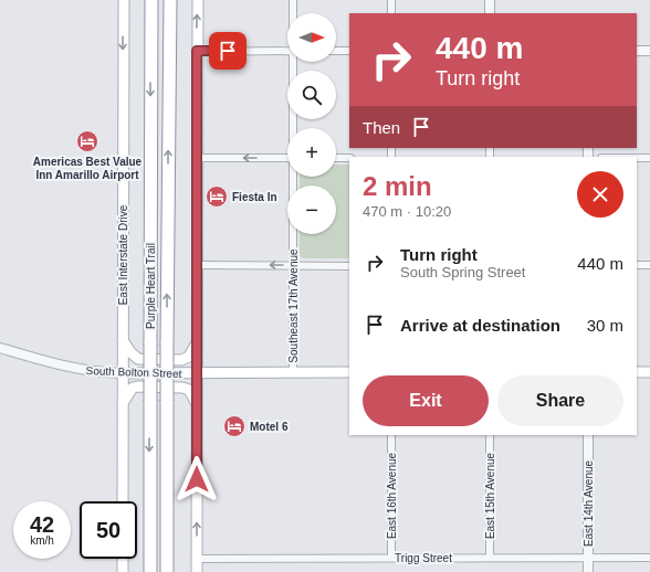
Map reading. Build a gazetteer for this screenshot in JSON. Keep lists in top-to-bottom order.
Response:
{
  "streets": {
    "highway": ["Purple Heart Trail"],
    "main road": ["East Interstate Drive", "South Bolton Street"],
    "street": [
      "Southeast 17th Avenue",
      "East 16th Avenue",
      "East 15th Avenue",
      "East 14th Avenue",
      "Trigg Street"
    ]
  },
  "crossings": [
    ["East Interstate Drive", "South Bolton Street"],
    ["Southeast 17th Avenue", "South Bolton Street"],
    ["East 16th Avenue", "Trigg Street"],
    ["East 15th Avenue", "Trigg Street"],
    ["East 14th Avenue", "Trigg Street"]
  ],
  "places": {
    "hotel": ["Americas Best Value Inn Amarillo Airport", "Fiesta In", "Motel 6"]
  },
  "north": "right",
  "page": {
    "map_buttons": ["+", "−"],
    "turn": ["440 m", "Turn right"],
    "then": "Then",
    "heading": ["2 min", "470 m · 10:20"],
    "list": [
      {
        "name": "Turn right",
        "note": "South Spring Street",
        "value": "440 m"
      },
      {
        "name": "Arrive at destination",
        "value": "30 m"
      }
    ],
    "buttons": ["Exit", "Share"],
    "speed": "42 km/h",
    "limit": "50"
  }
}
